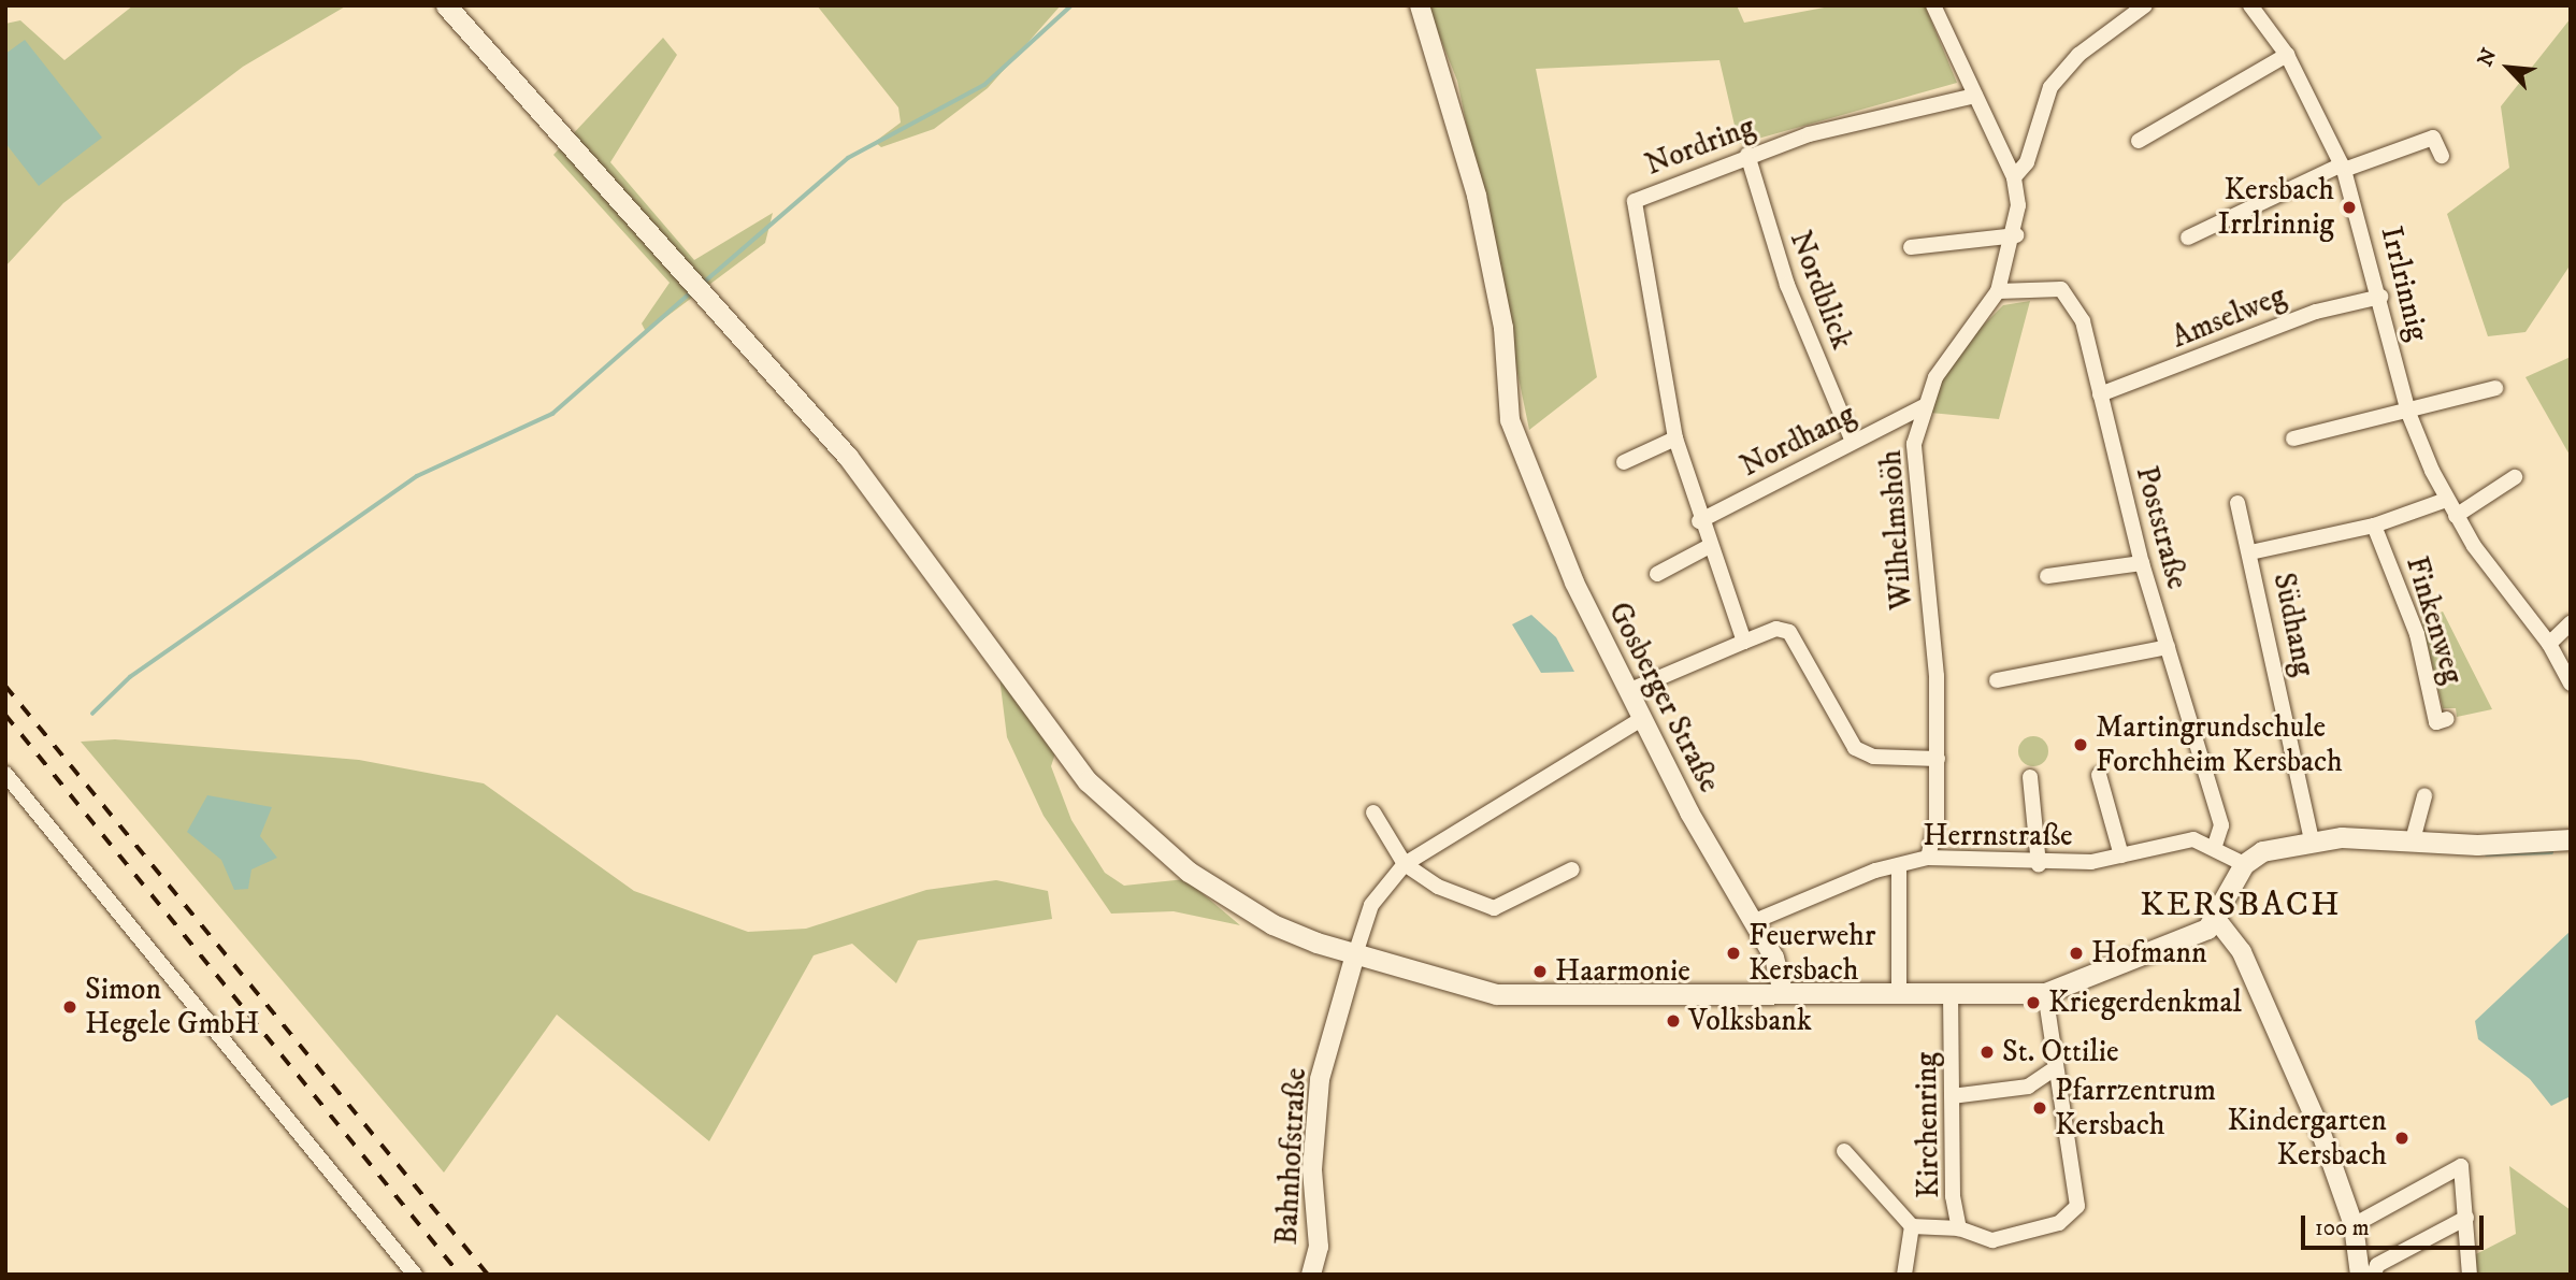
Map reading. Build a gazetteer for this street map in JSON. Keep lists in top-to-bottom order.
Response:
{
  "streets": {
    "street": [
      "Nordring",
      "Irrlrinnig",
      "Nordblick",
      "Amselweg",
      "Nordhang",
      "Poststraße",
      "Wilhelmshöh",
      "Finkenweg",
      "Südhang",
      "Gosberger Straße",
      "Herrnstraße",
      "Kirchenring",
      "Bahnhofstraße"
    ]
  },
  "crossings": [
    ["Nordring", "Nordblick"],
    ["Nordring", "Nordhang"],
    ["Irrlrinnig", "Amselweg"],
    ["Irrlrinnig", "Südhang"],
    ["Nordblick", "Nordhang"],
    ["Amselweg", "Poststraße"],
    ["Nordhang", "Wilhelmshöh"],
    ["Poststraße", "Wilhelmshöh"],
    ["Poststraße", "Herrnstraße"],
    ["Wilhelmshöh", "Herrnstraße"],
    ["Finkenweg", "Südhang"],
    ["Gosberger Straße", "Herrnstraße"]
  ],
  "districts": ["KERSBACH"],
  "places": [
    "Kersbach Irrlrinnig",
    "Martingrundschule Forchheim Kersbach",
    "Feuerwehr Kersbach",
    "Hofmann",
    "Haarmonie",
    "Kriegerdenkmal",
    "Simon Hegele GmbH",
    "Volksbank",
    "St. Ottilie",
    "Pfarrzentrum Kersbach",
    "Kindergarten Kersbach"
  ],
  "scale_bar": "100 m",
  "north": "top left"
}
